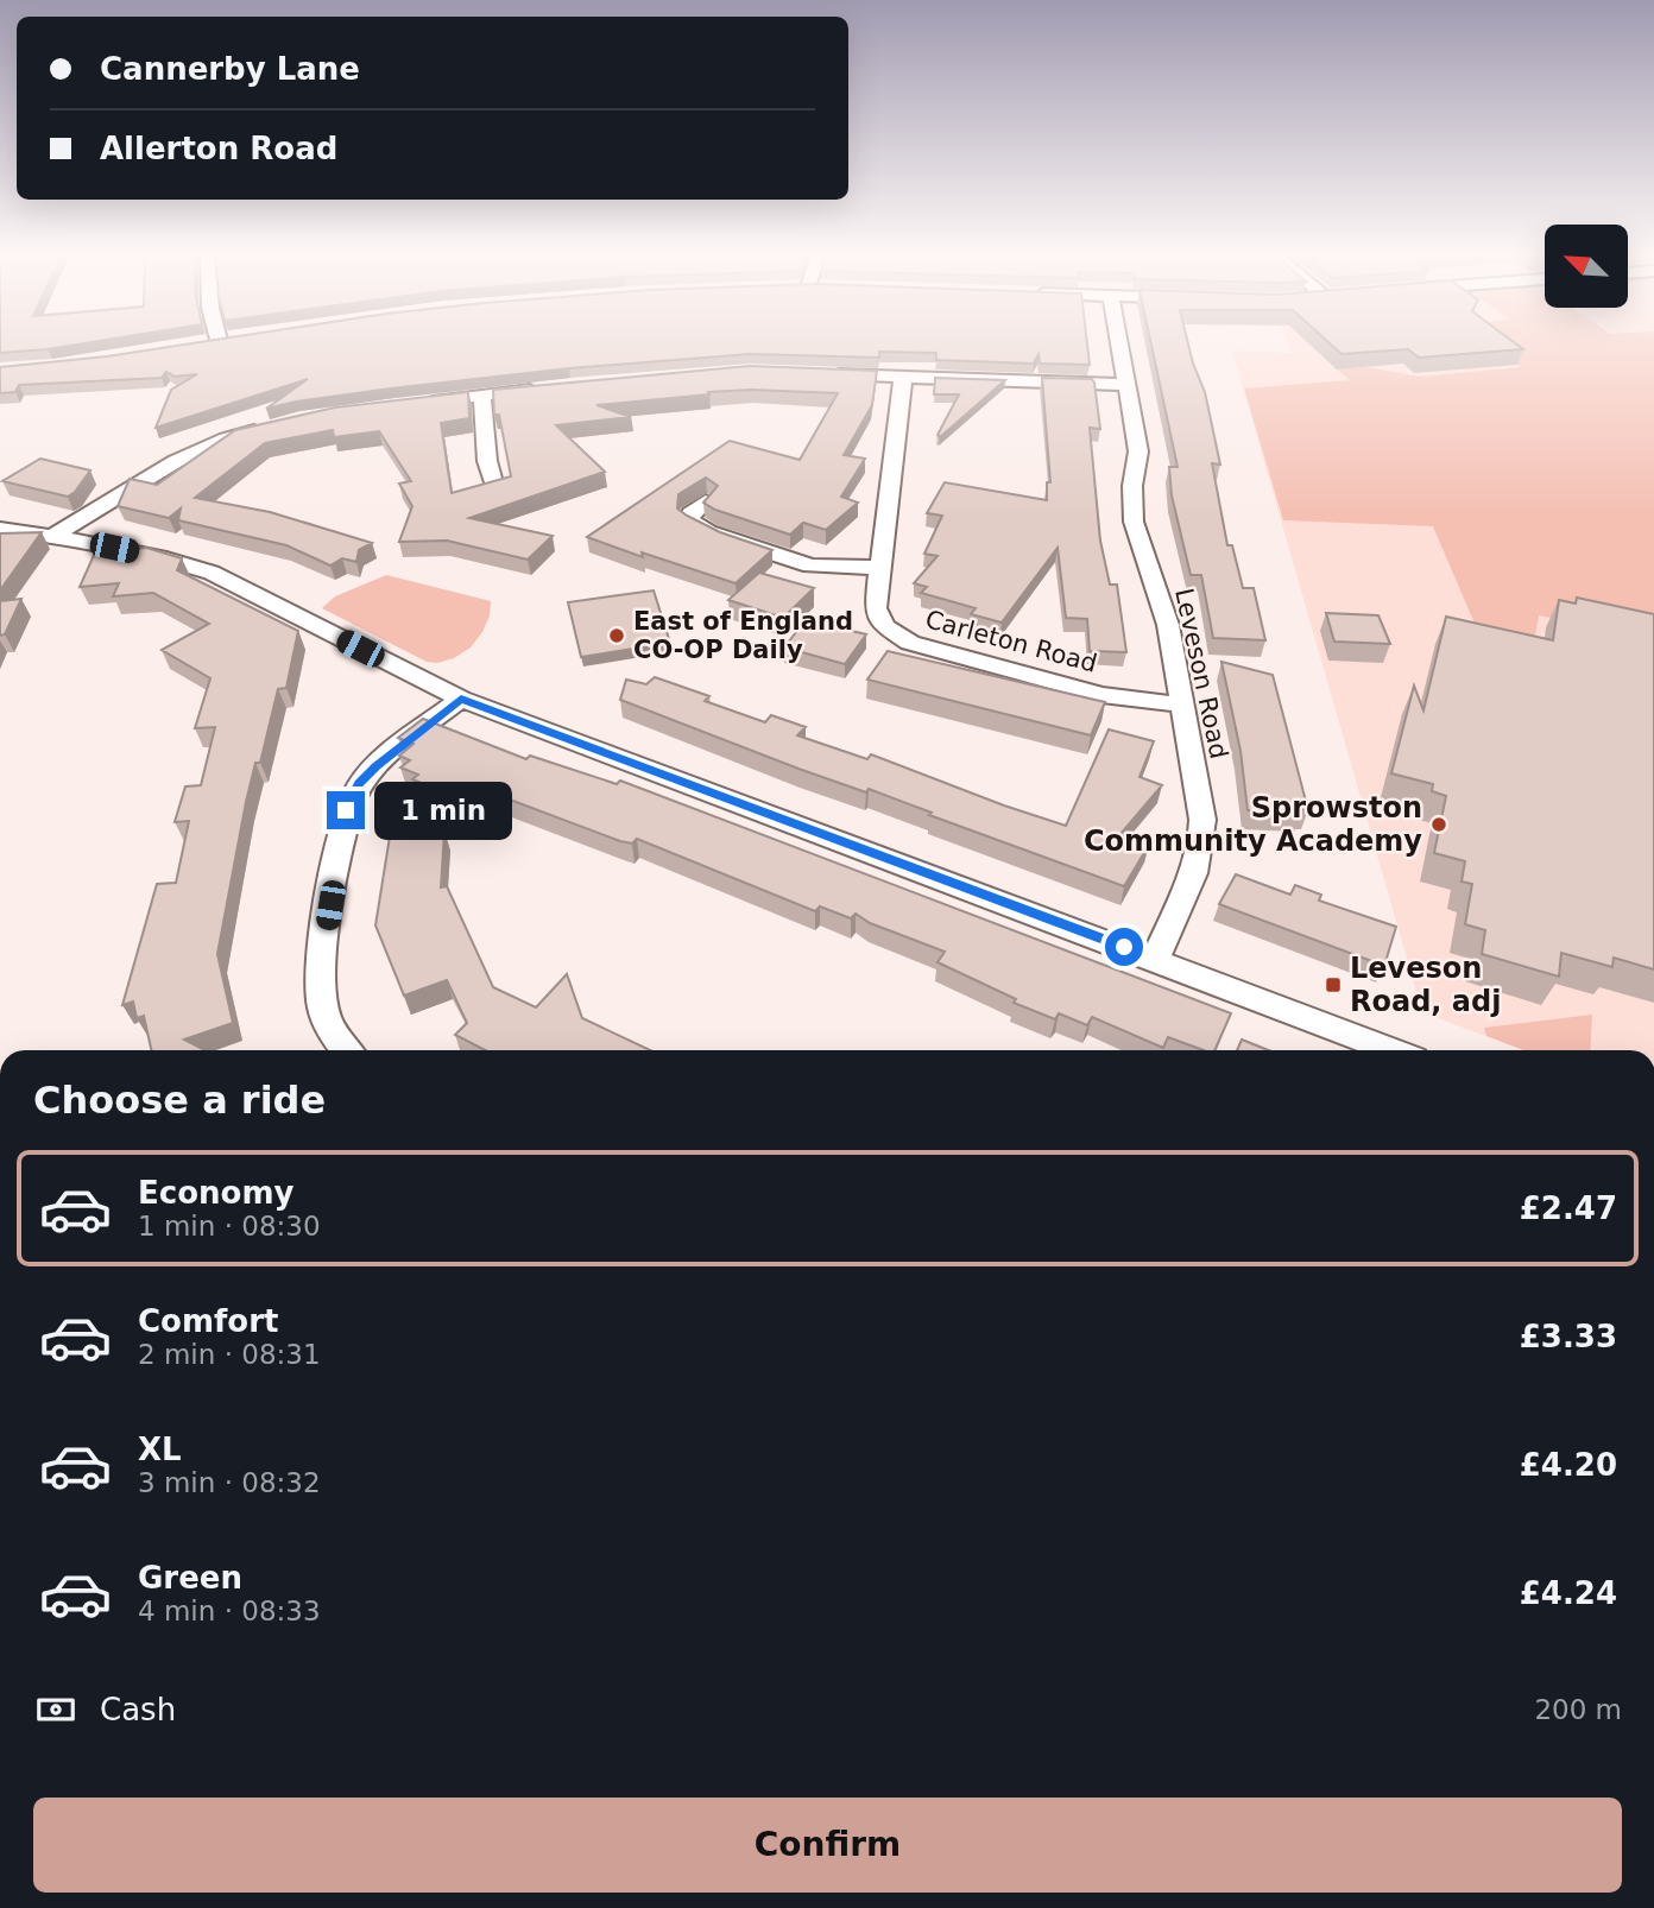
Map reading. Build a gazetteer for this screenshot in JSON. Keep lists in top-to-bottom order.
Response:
{
  "streets": {
    "street": ["Carleton Road", "Leveson Road"]
  },
  "crossings": [
    ["Carleton Road", "Leveson Road"]
  ],
  "places": {
    "other": ["East of England CO-OP Daily", "Sprowston Community Academy"],
    "transit": ["Leveson Road, adj"]
  },
  "north": "top left",
  "page": {
    "banner": ["Cannerby Lane", "Allerton Road"],
    "bubble": "1 min",
    "heading": "Choose a ride",
    "list": [
      {
        "name": "Economy",
        "note": "1 min · 08:30",
        "value": "£2.47"
      },
      {
        "name": "Comfort",
        "note": "2 min · 08:31",
        "value": "£3.33"
      },
      {
        "name": "XL",
        "note": "3 min · 08:32",
        "value": "£4.20"
      },
      {
        "name": "Green",
        "note": "4 min · 08:33",
        "value": "£4.24"
      }
    ],
    "pay": ["Cash", "200 m"],
    "buttons": "Confirm"
  }
}
